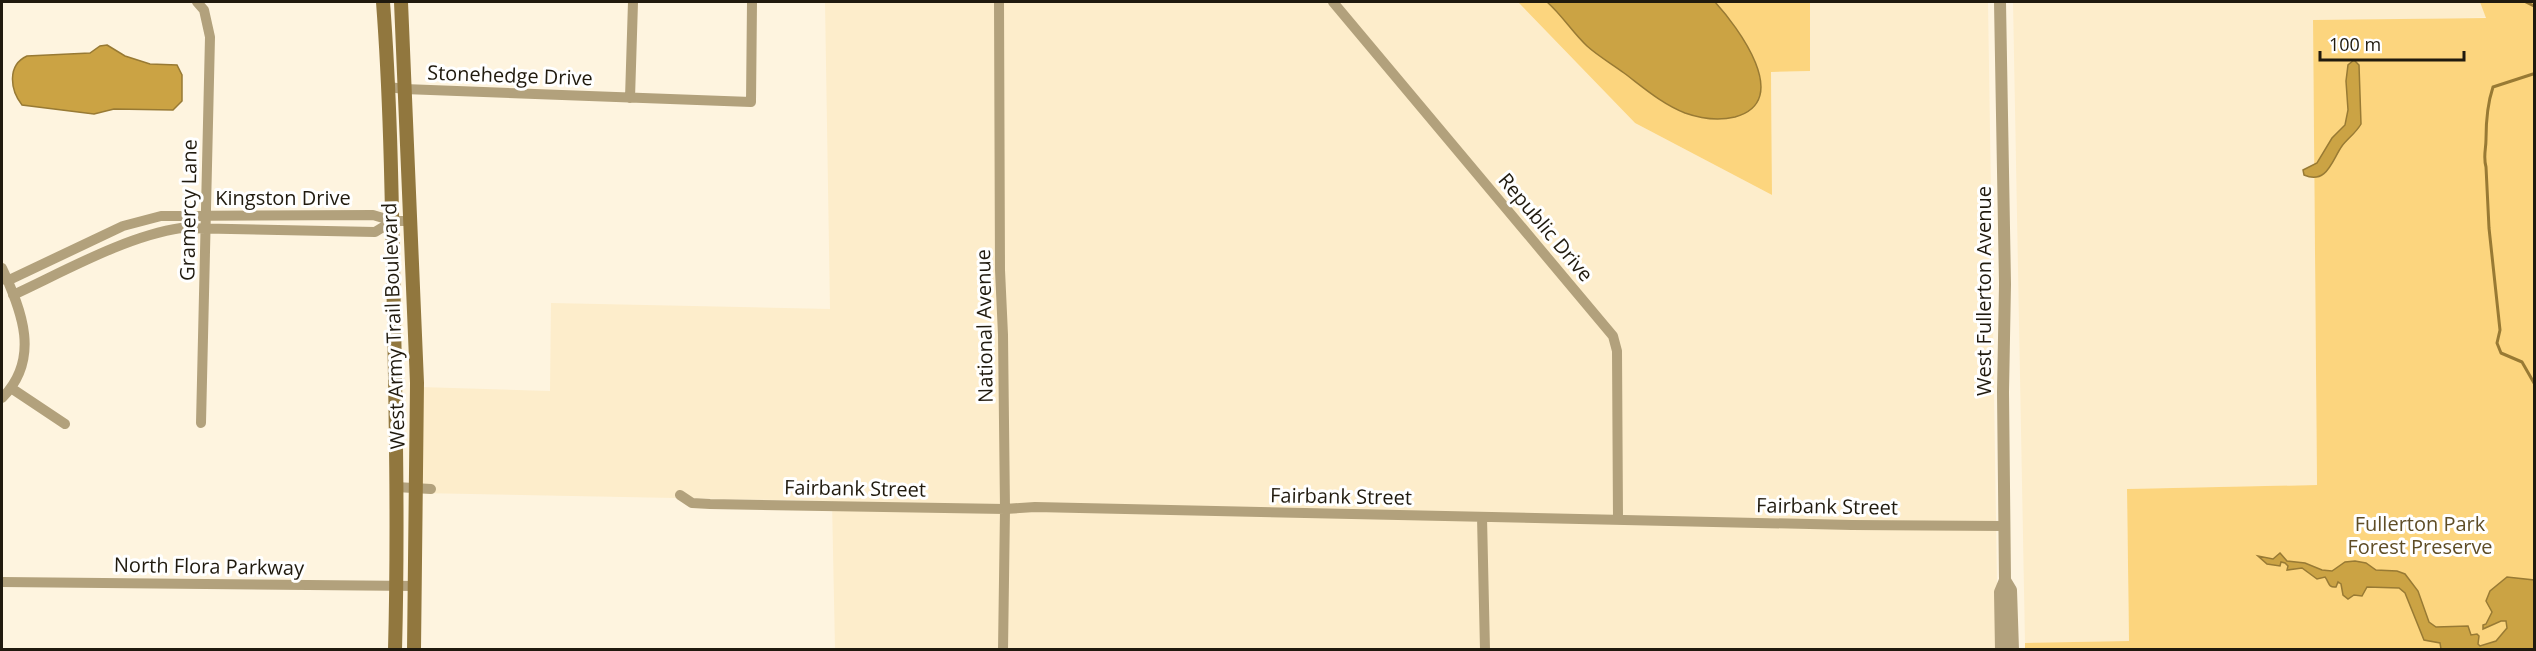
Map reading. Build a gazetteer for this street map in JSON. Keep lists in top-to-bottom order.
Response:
{
  "streets": {
    "main road": ["West Army Trail Boulevard"],
    "street": [
      "Stonehedge Drive",
      "Kingston Drive",
      "Gramercy Lane",
      "Republic Drive",
      "West Fullerton Avenue",
      "National Avenue",
      "Fairbank Street",
      "North Flora Parkway"
    ]
  },
  "crossings": [
    ["Stonehedge Drive", "West Army Trail Boulevard"],
    ["Kingston Drive", "Gramercy Lane"],
    ["Kingston Drive", "West Army Trail Boulevard"],
    ["Republic Drive", "Fairbank Street"],
    ["West Fullerton Avenue", "Fairbank Street"],
    ["West Army Trail Boulevard", "North Flora Parkway"],
    ["National Avenue", "Fairbank Street"]
  ],
  "parks": ["Fullerton Park Forest Preserve"],
  "scale_bar": "100 m"
}
